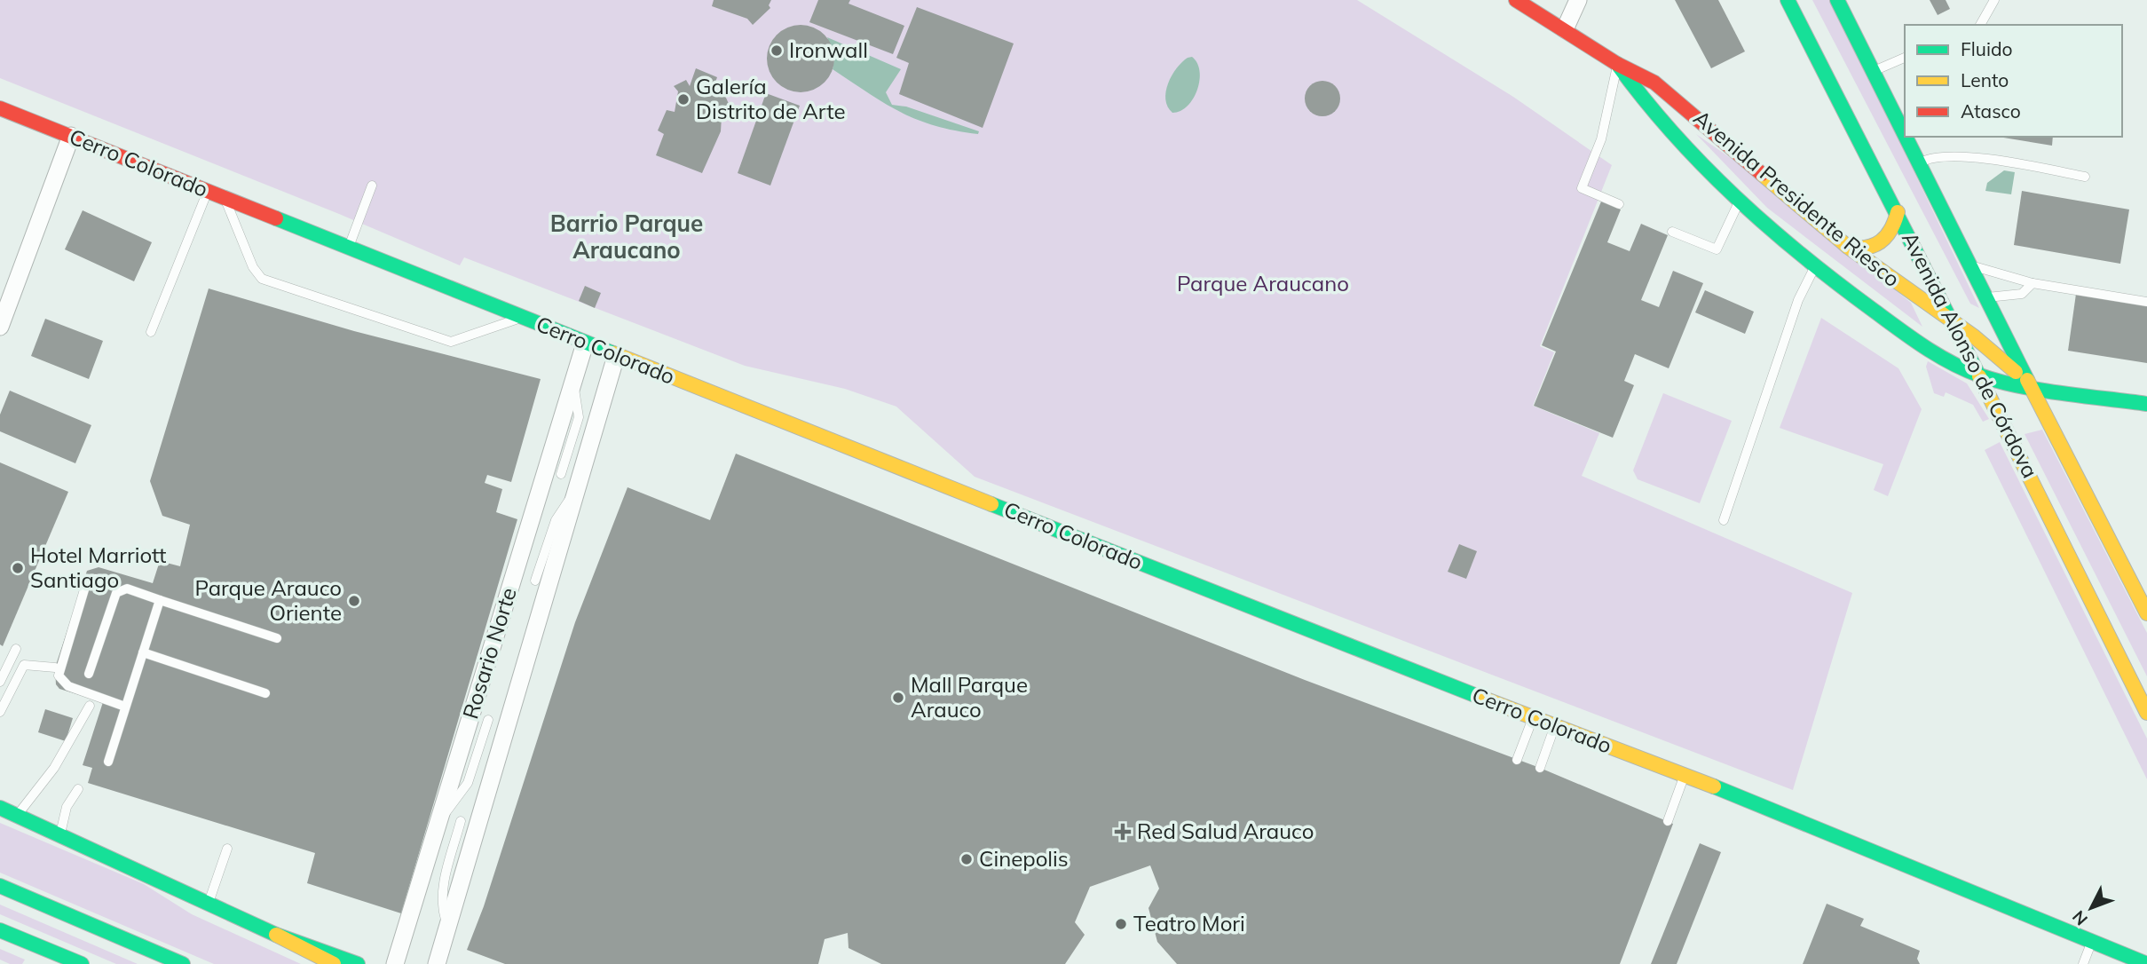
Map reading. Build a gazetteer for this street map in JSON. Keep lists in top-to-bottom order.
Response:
{
  "streets": {
    "main road": ["Cerro Colorado", "Avenida Presidente Riesco", "Avenida Alonso de Córdova"],
    "street": ["Rosario Norte"]
  },
  "crossings": [
    ["Cerro Colorado", "Rosario Norte"],
    ["Avenida Presidente Riesco", "Avenida Alonso de Córdova"]
  ],
  "districts": ["Barrio Parque Araucano"],
  "parks": ["Parque Araucano"],
  "places": {
    "other": [
      "Ironwall",
      "Galería Distrito de Arte",
      "Hotel Marriott Santiago",
      "Parque Arauco Oriente",
      "Mall Parque Arauco",
      "Cinepolis",
      "Teatro Mori"
    ],
    "health": ["Red Salud Arauco"]
  },
  "legend": ["Fluido", "Lento", "Atasco"],
  "north": "bottom left"
}
